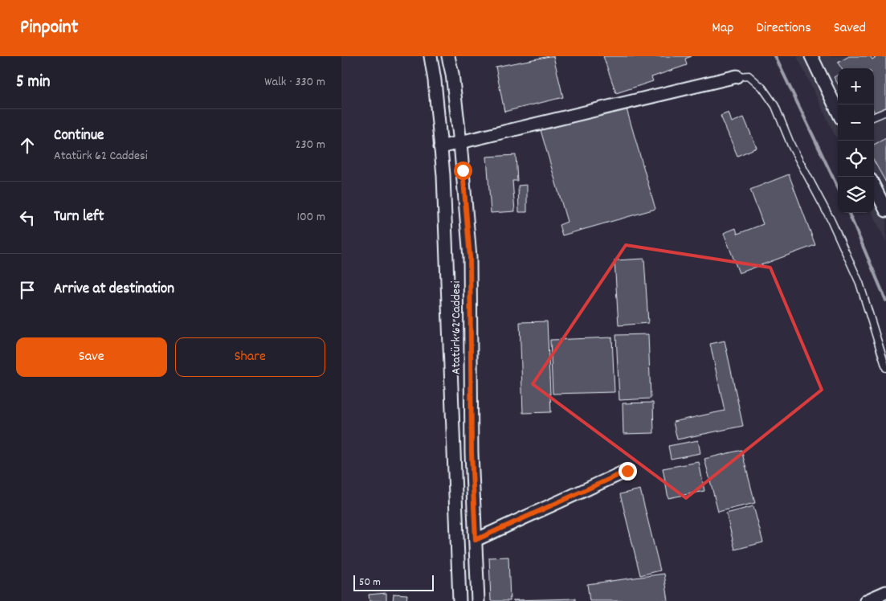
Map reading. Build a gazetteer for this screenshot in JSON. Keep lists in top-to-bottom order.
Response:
{
  "streets": {
    "street": ["Atatürk 62 Caddesi"]
  },
  "scale_bar": "50 m",
  "page": {
    "header": "Pinpoint",
    "nav": ["Map", "Directions", "Saved"],
    "heading": ["5 min", "Walk · 330 m"],
    "map_buttons": ["+", "−"],
    "list": [
      ["Continue", "Atatürk 62 Caddesi", "230 m"],
      ["Turn left", "100 m"],
      "Arrive at destination"
    ],
    "buttons": ["Save", "Share"],
    "scale": "50 m"
  }
}
